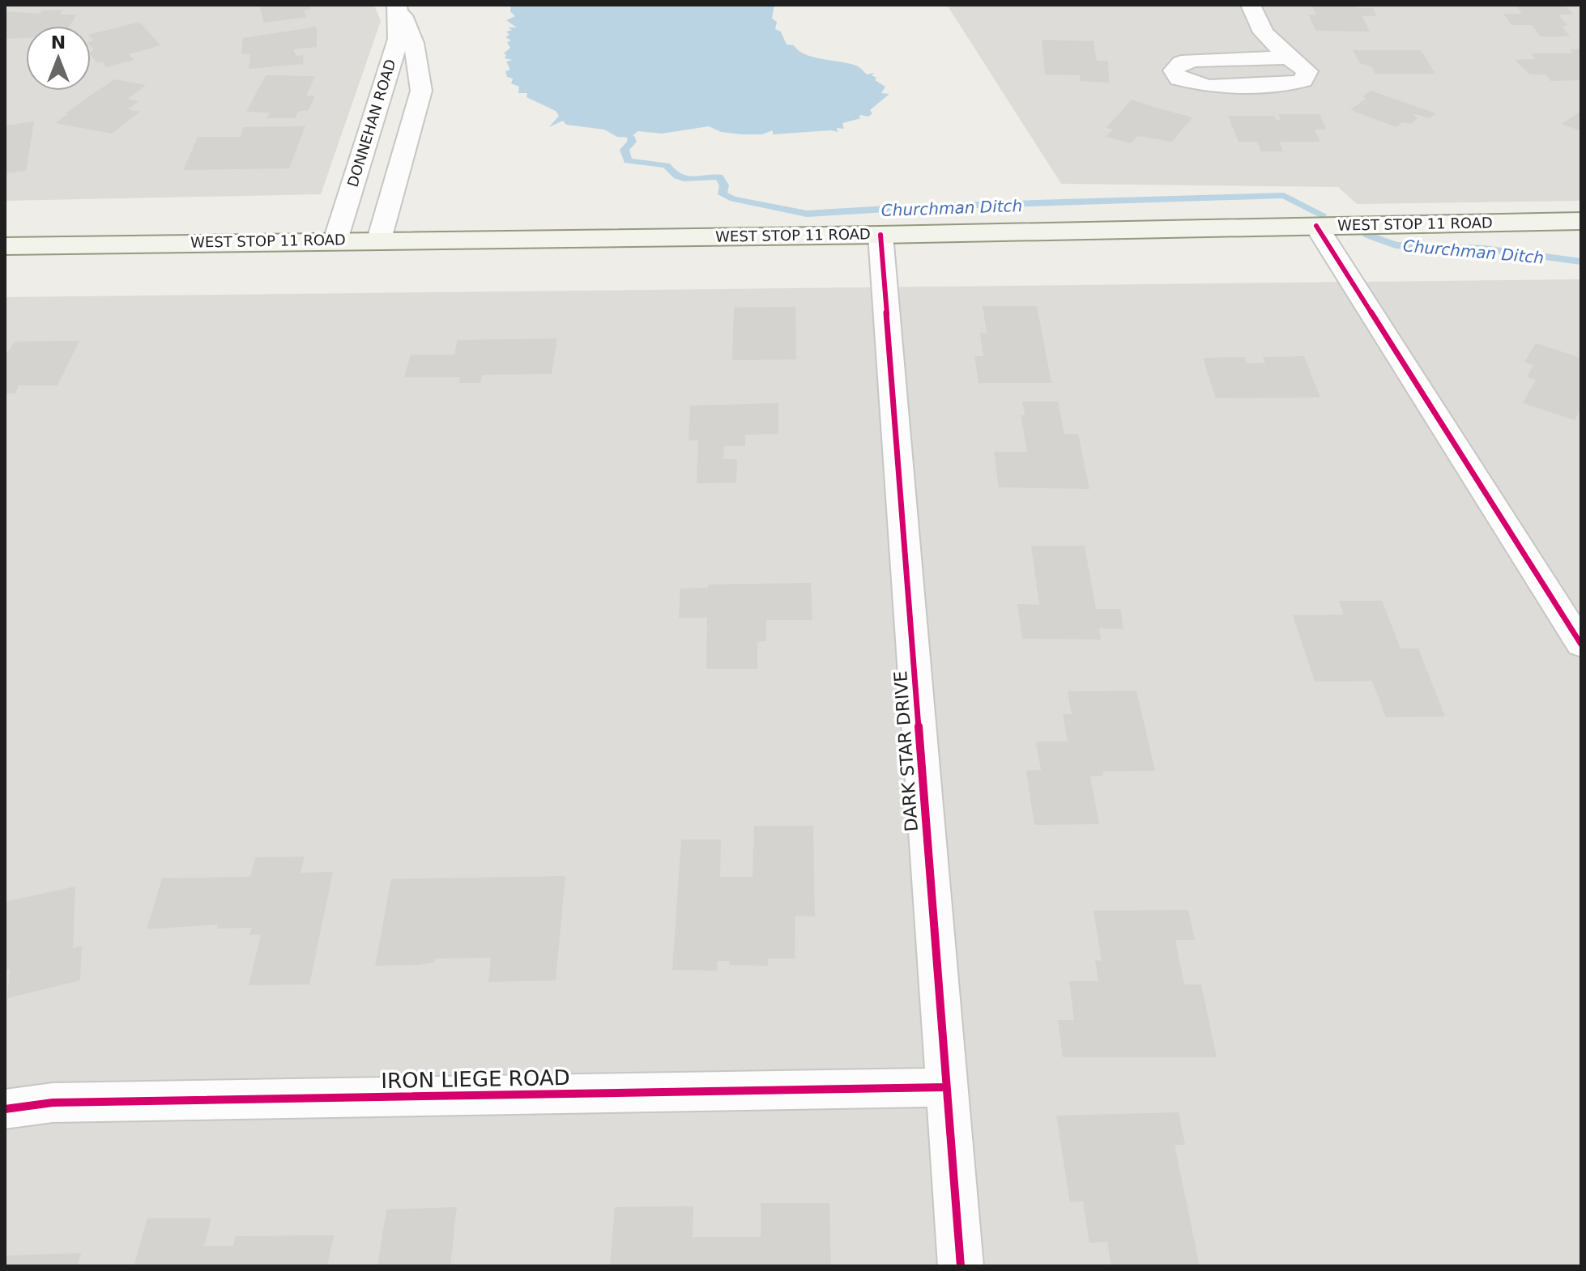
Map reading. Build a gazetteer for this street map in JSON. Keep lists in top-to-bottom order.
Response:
{
  "streets": {
    "main road": ["WEST STOP 11 ROAD"],
    "street": ["DONNEHAN ROAD", "DARK STAR DRIVE", "IRON LIEGE ROAD"]
  },
  "crossings": [
    ["DONNEHAN ROAD", "WEST STOP 11 ROAD"],
    ["WEST STOP 11 ROAD", "DARK STAR DRIVE"],
    ["DARK STAR DRIVE", "IRON LIEGE ROAD"]
  ],
  "water": ["Churchman Ditch"],
  "north": "top"
}
